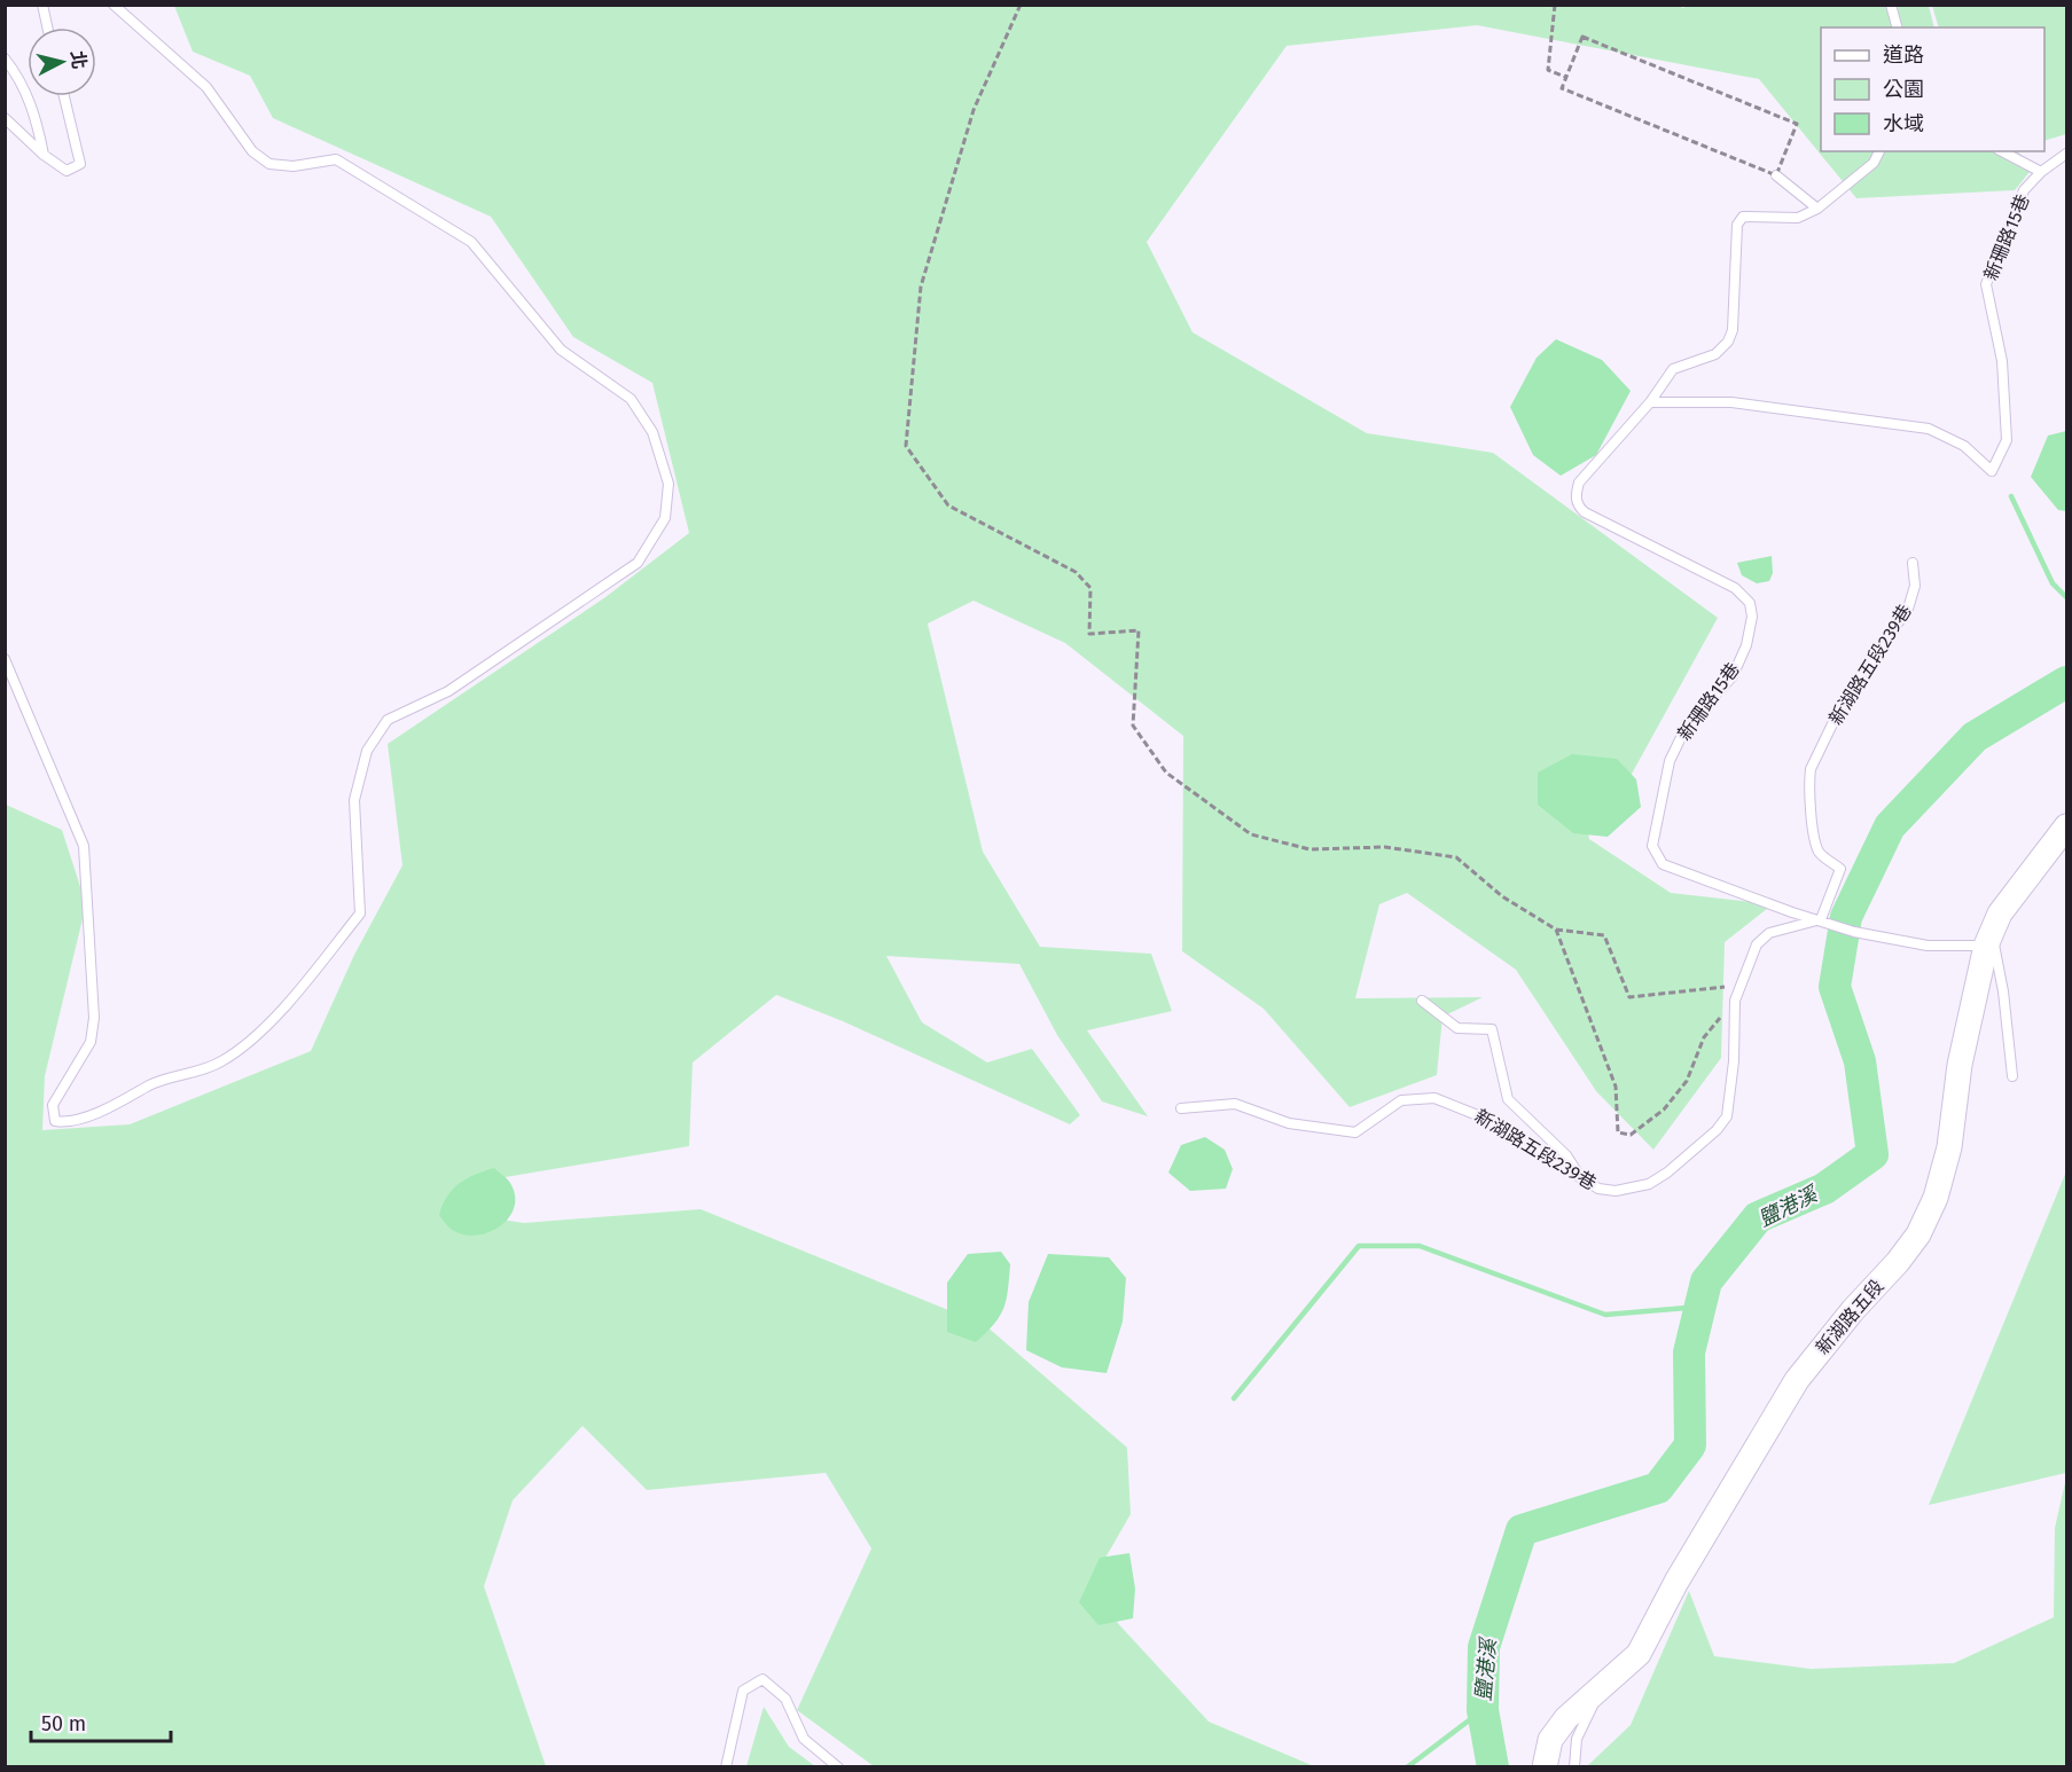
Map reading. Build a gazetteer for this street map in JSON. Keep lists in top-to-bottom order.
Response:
{
  "streets": {
    "street": ["新湖路五段"],
    "lane": ["新珊路15巷", "新湖路五段239巷"]
  },
  "crossings": [
    ["新珊路15巷", "新湖路五段239巷"],
    ["新珊路15巷", "新湖路五段"]
  ],
  "water": ["鹽港溪"],
  "legend": ["道路", "公園", "水域"],
  "scale_bar": "50 m",
  "north": "right"
}
